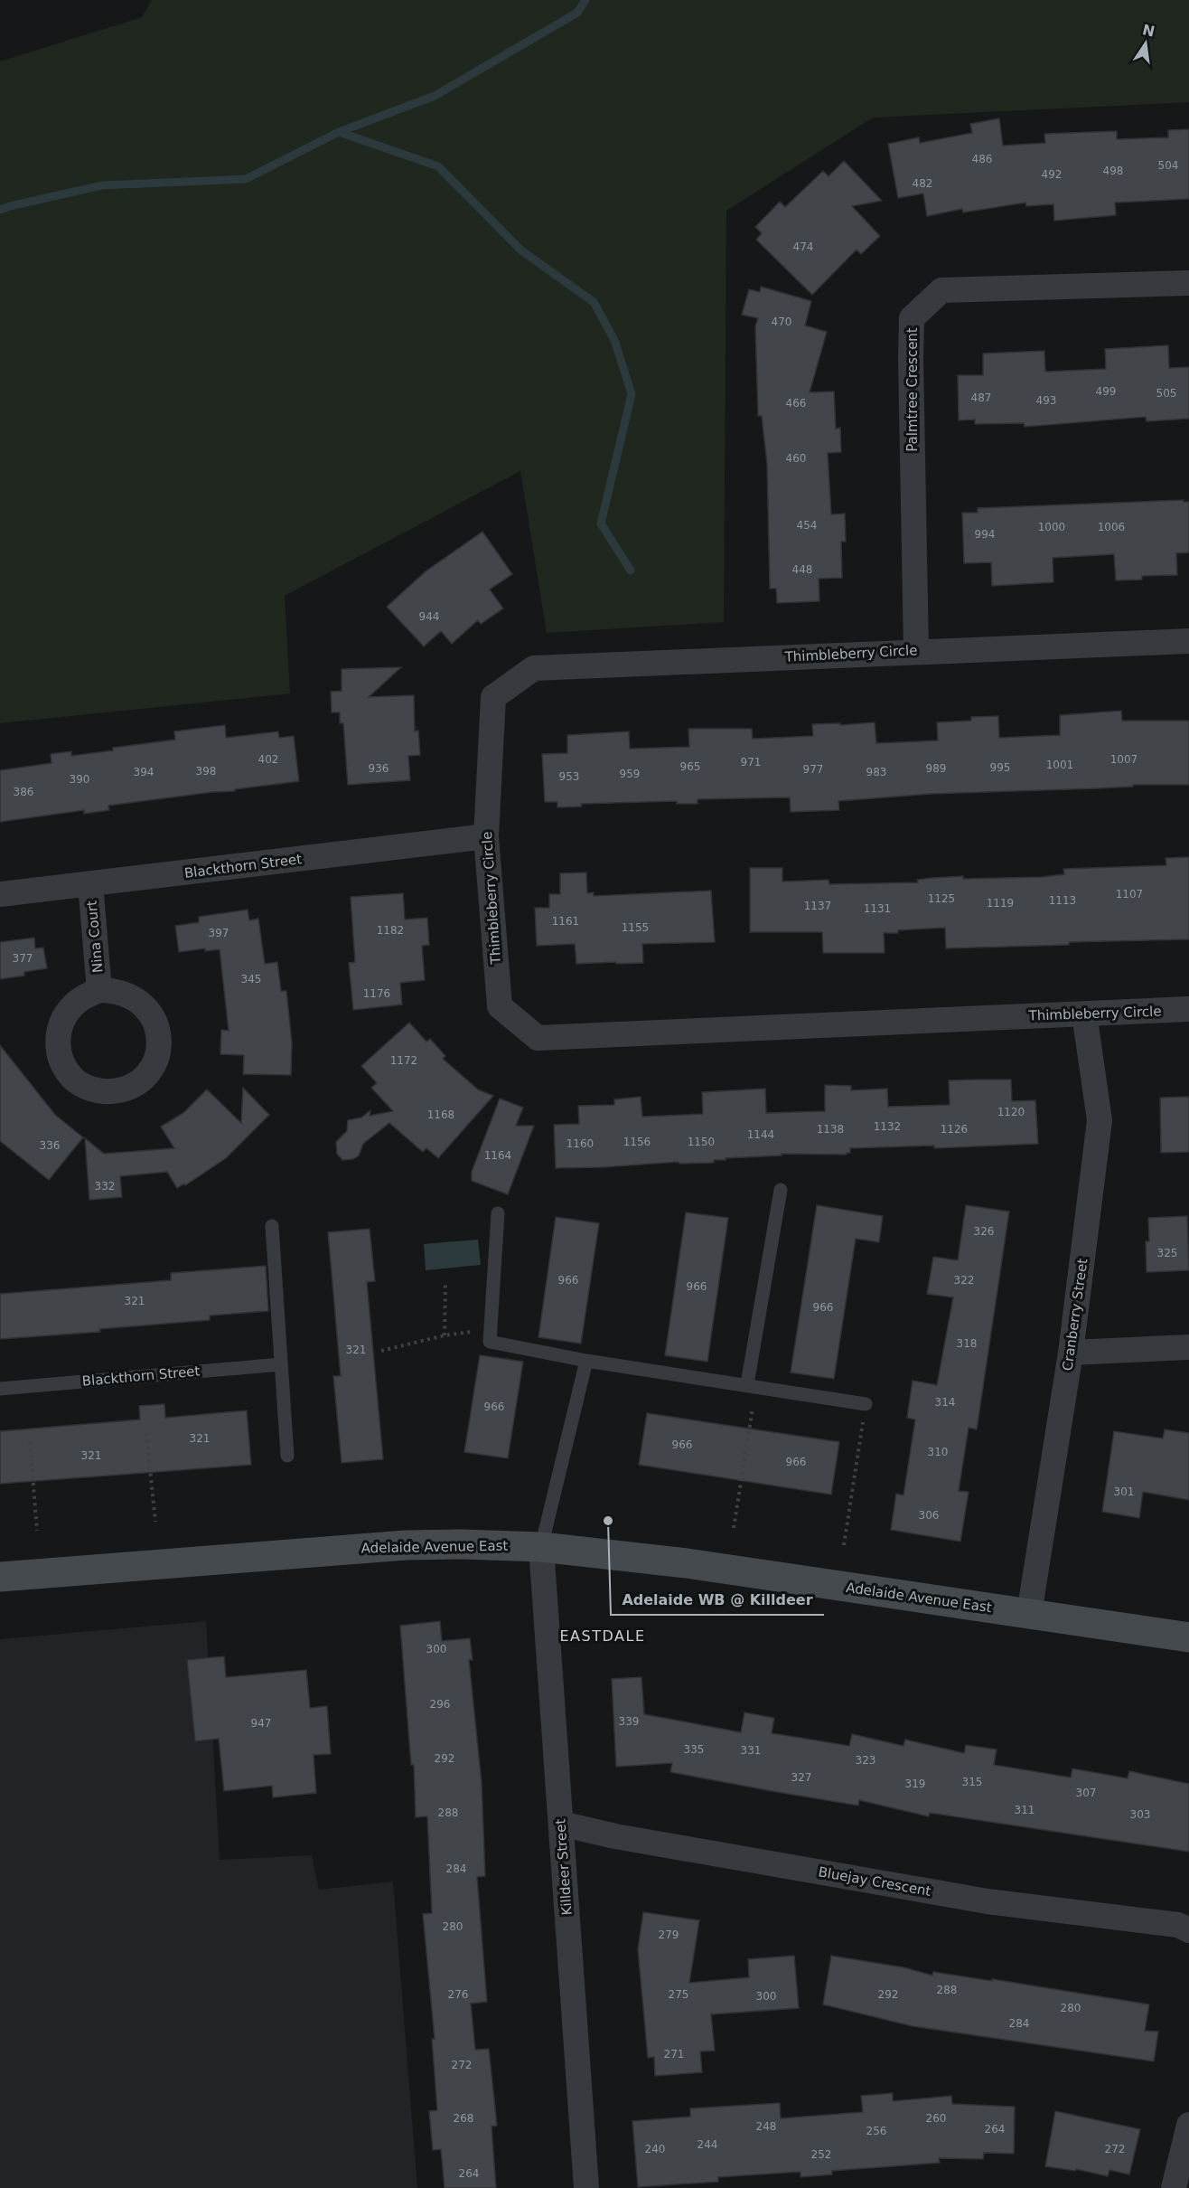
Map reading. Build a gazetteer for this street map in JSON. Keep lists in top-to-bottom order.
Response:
{
  "streets": {
    "main road": ["Adelaide Avenue East"],
    "street": [
      "Palmtree Crescent",
      "Thimbleberry Circle",
      "Blackthorn Street",
      "Nina Court",
      "Cranberry Street",
      "Killdeer Street",
      "Bluejay Crescent"
    ]
  },
  "crossings": [
    ["Palmtree Crescent", "Thimbleberry Circle"],
    ["Thimbleberry Circle", "Blackthorn Street"],
    ["Thimbleberry Circle", "Cranberry Street"],
    ["Blackthorn Street", "Nina Court"],
    ["Cranberry Street", "Adelaide Avenue East"],
    ["Adelaide Avenue East", "Killdeer Street"],
    ["Killdeer Street", "Bluejay Crescent"]
  ],
  "districts": ["EASTDALE"],
  "places": ["Adelaide WB @ Killdeer"],
  "house_numbers": [
    "486",
    "504",
    "498",
    "492",
    "482",
    "474",
    "470",
    "499",
    "505",
    "487",
    "493",
    "466",
    "460",
    "454",
    "1000",
    "1006",
    "994",
    "448",
    "944",
    "402",
    "1007",
    "971",
    "1001",
    "965",
    "995",
    "936",
    "989",
    "977",
    "398",
    "394",
    "983",
    "959",
    "953",
    "390",
    "386",
    "1107",
    "1125",
    "1113",
    "1119",
    "1137",
    "1131",
    "1161",
    "1155",
    "1182",
    "397",
    "377",
    "345",
    "1176",
    "1172",
    "1120",
    "1168",
    "1132",
    "1138",
    "1126",
    "1144",
    "1156",
    "1150",
    "1160",
    "336",
    "1164",
    "332",
    "326",
    "325",
    "966",
    "322",
    "966",
    "321",
    "966",
    "318",
    "321",
    "314",
    "966",
    "321",
    "966",
    "310",
    "321",
    "966",
    "301",
    "306",
    "300",
    "296",
    "339",
    "947",
    "335",
    "331",
    "292",
    "323",
    "327",
    "315",
    "319",
    "307",
    "311",
    "288",
    "303",
    "284",
    "280",
    "279",
    "288",
    "276",
    "275",
    "292",
    "300",
    "280",
    "284",
    "271",
    "272",
    "268",
    "260",
    "248",
    "264",
    "256",
    "244",
    "240",
    "272",
    "252",
    "264"
  ],
  "north": "top"
}
